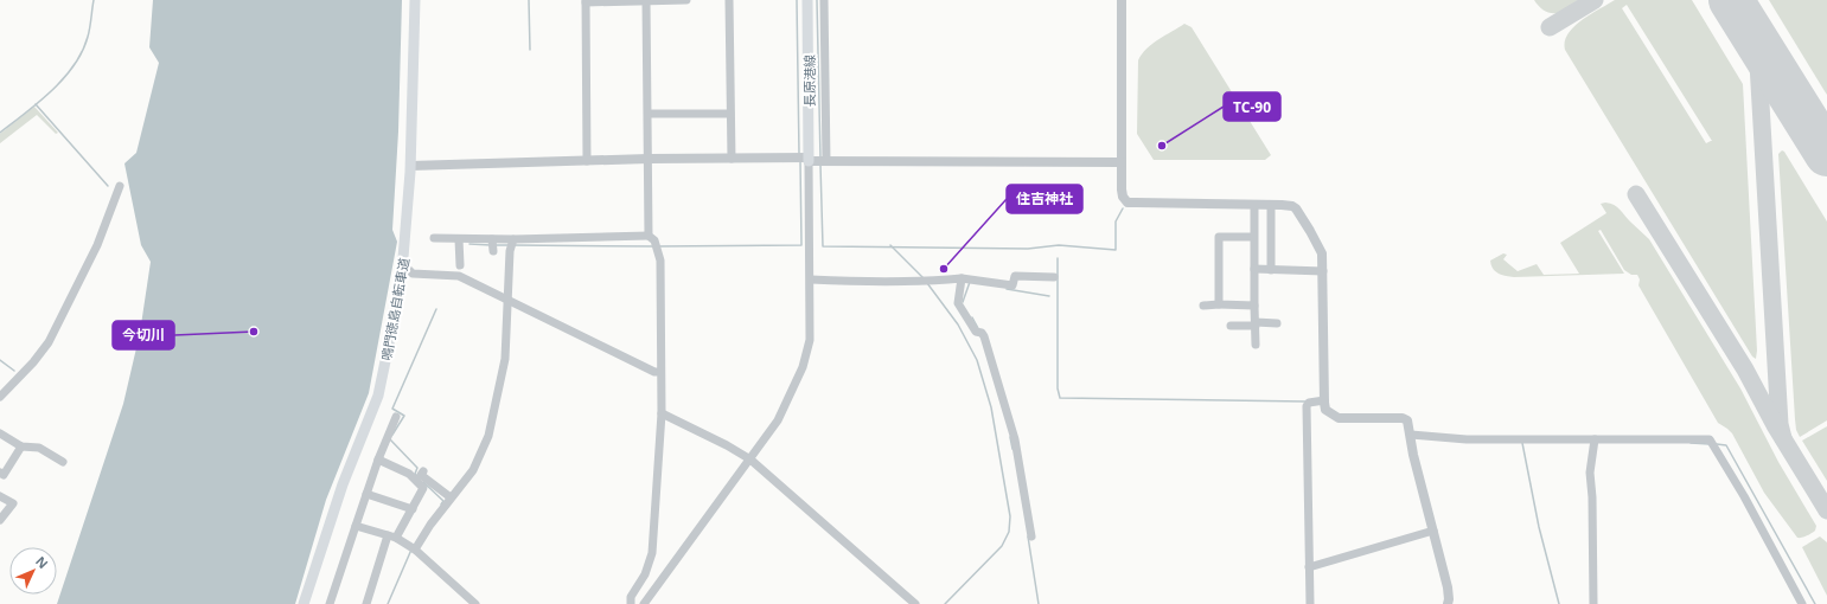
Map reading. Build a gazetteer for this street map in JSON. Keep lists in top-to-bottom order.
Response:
{
  "streets": {
    "main road": ["長原港線", "鳴門徳島自転車道"]
  },
  "places": ["TC-90", "住吉神社", "今切川"],
  "north": "top right"
}
